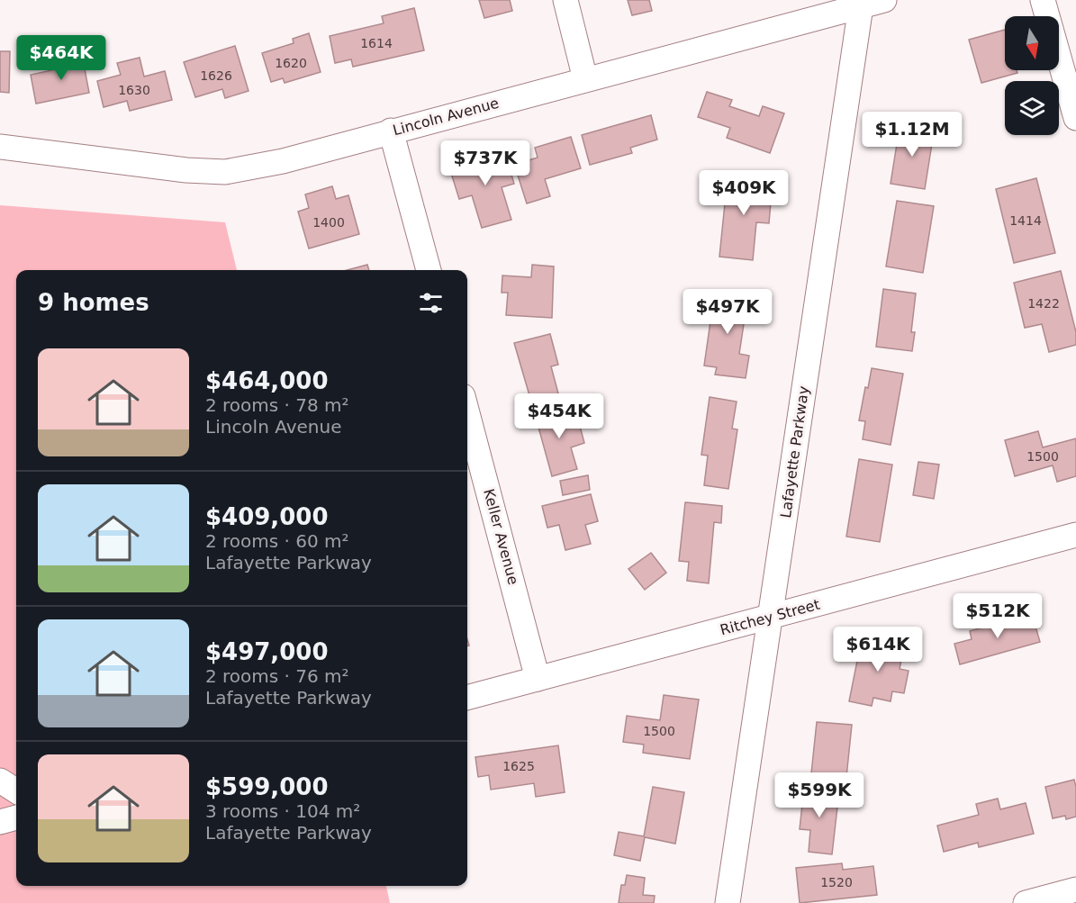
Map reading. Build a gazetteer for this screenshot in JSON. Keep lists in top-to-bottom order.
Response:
{
  "streets": {
    "street": [
      "Lincoln Avenue",
      "Lafayette Parkway",
      "Keller Avenue",
      "Ritchey Street"
    ]
  },
  "crossings": [
    ["Lincoln Avenue", "Lafayette Parkway"],
    ["Lafayette Parkway", "Ritchey Street"],
    ["Keller Avenue", "Ritchey Street"]
  ],
  "house_numbers": [
    "1614",
    "1620",
    "1626",
    "1630",
    "1414",
    "1400",
    "1422",
    "1500",
    "1500",
    "1625",
    "1520"
  ],
  "north": "bottom",
  "page": {
    "price": [
      "$464K",
      "$1.12M",
      "$737K",
      "$409K",
      "$497K",
      "$454K",
      "$512K",
      "$614K",
      "$599K"
    ],
    "heading": "9 homes",
    "list": [
      {
        "name": "$464,000",
        "note": "2 rooms · 78 m² · Lincoln Avenue"
      },
      {
        "name": "$409,000",
        "note": "2 rooms · 60 m² · Lafayette Parkway"
      },
      {
        "name": "$497,000",
        "note": "2 rooms · 76 m² · Lafayette Parkway"
      },
      {
        "name": "$599,000",
        "note": "3 rooms · 104 m² · Lafayette Parkway"
      }
    ]
  }
}
